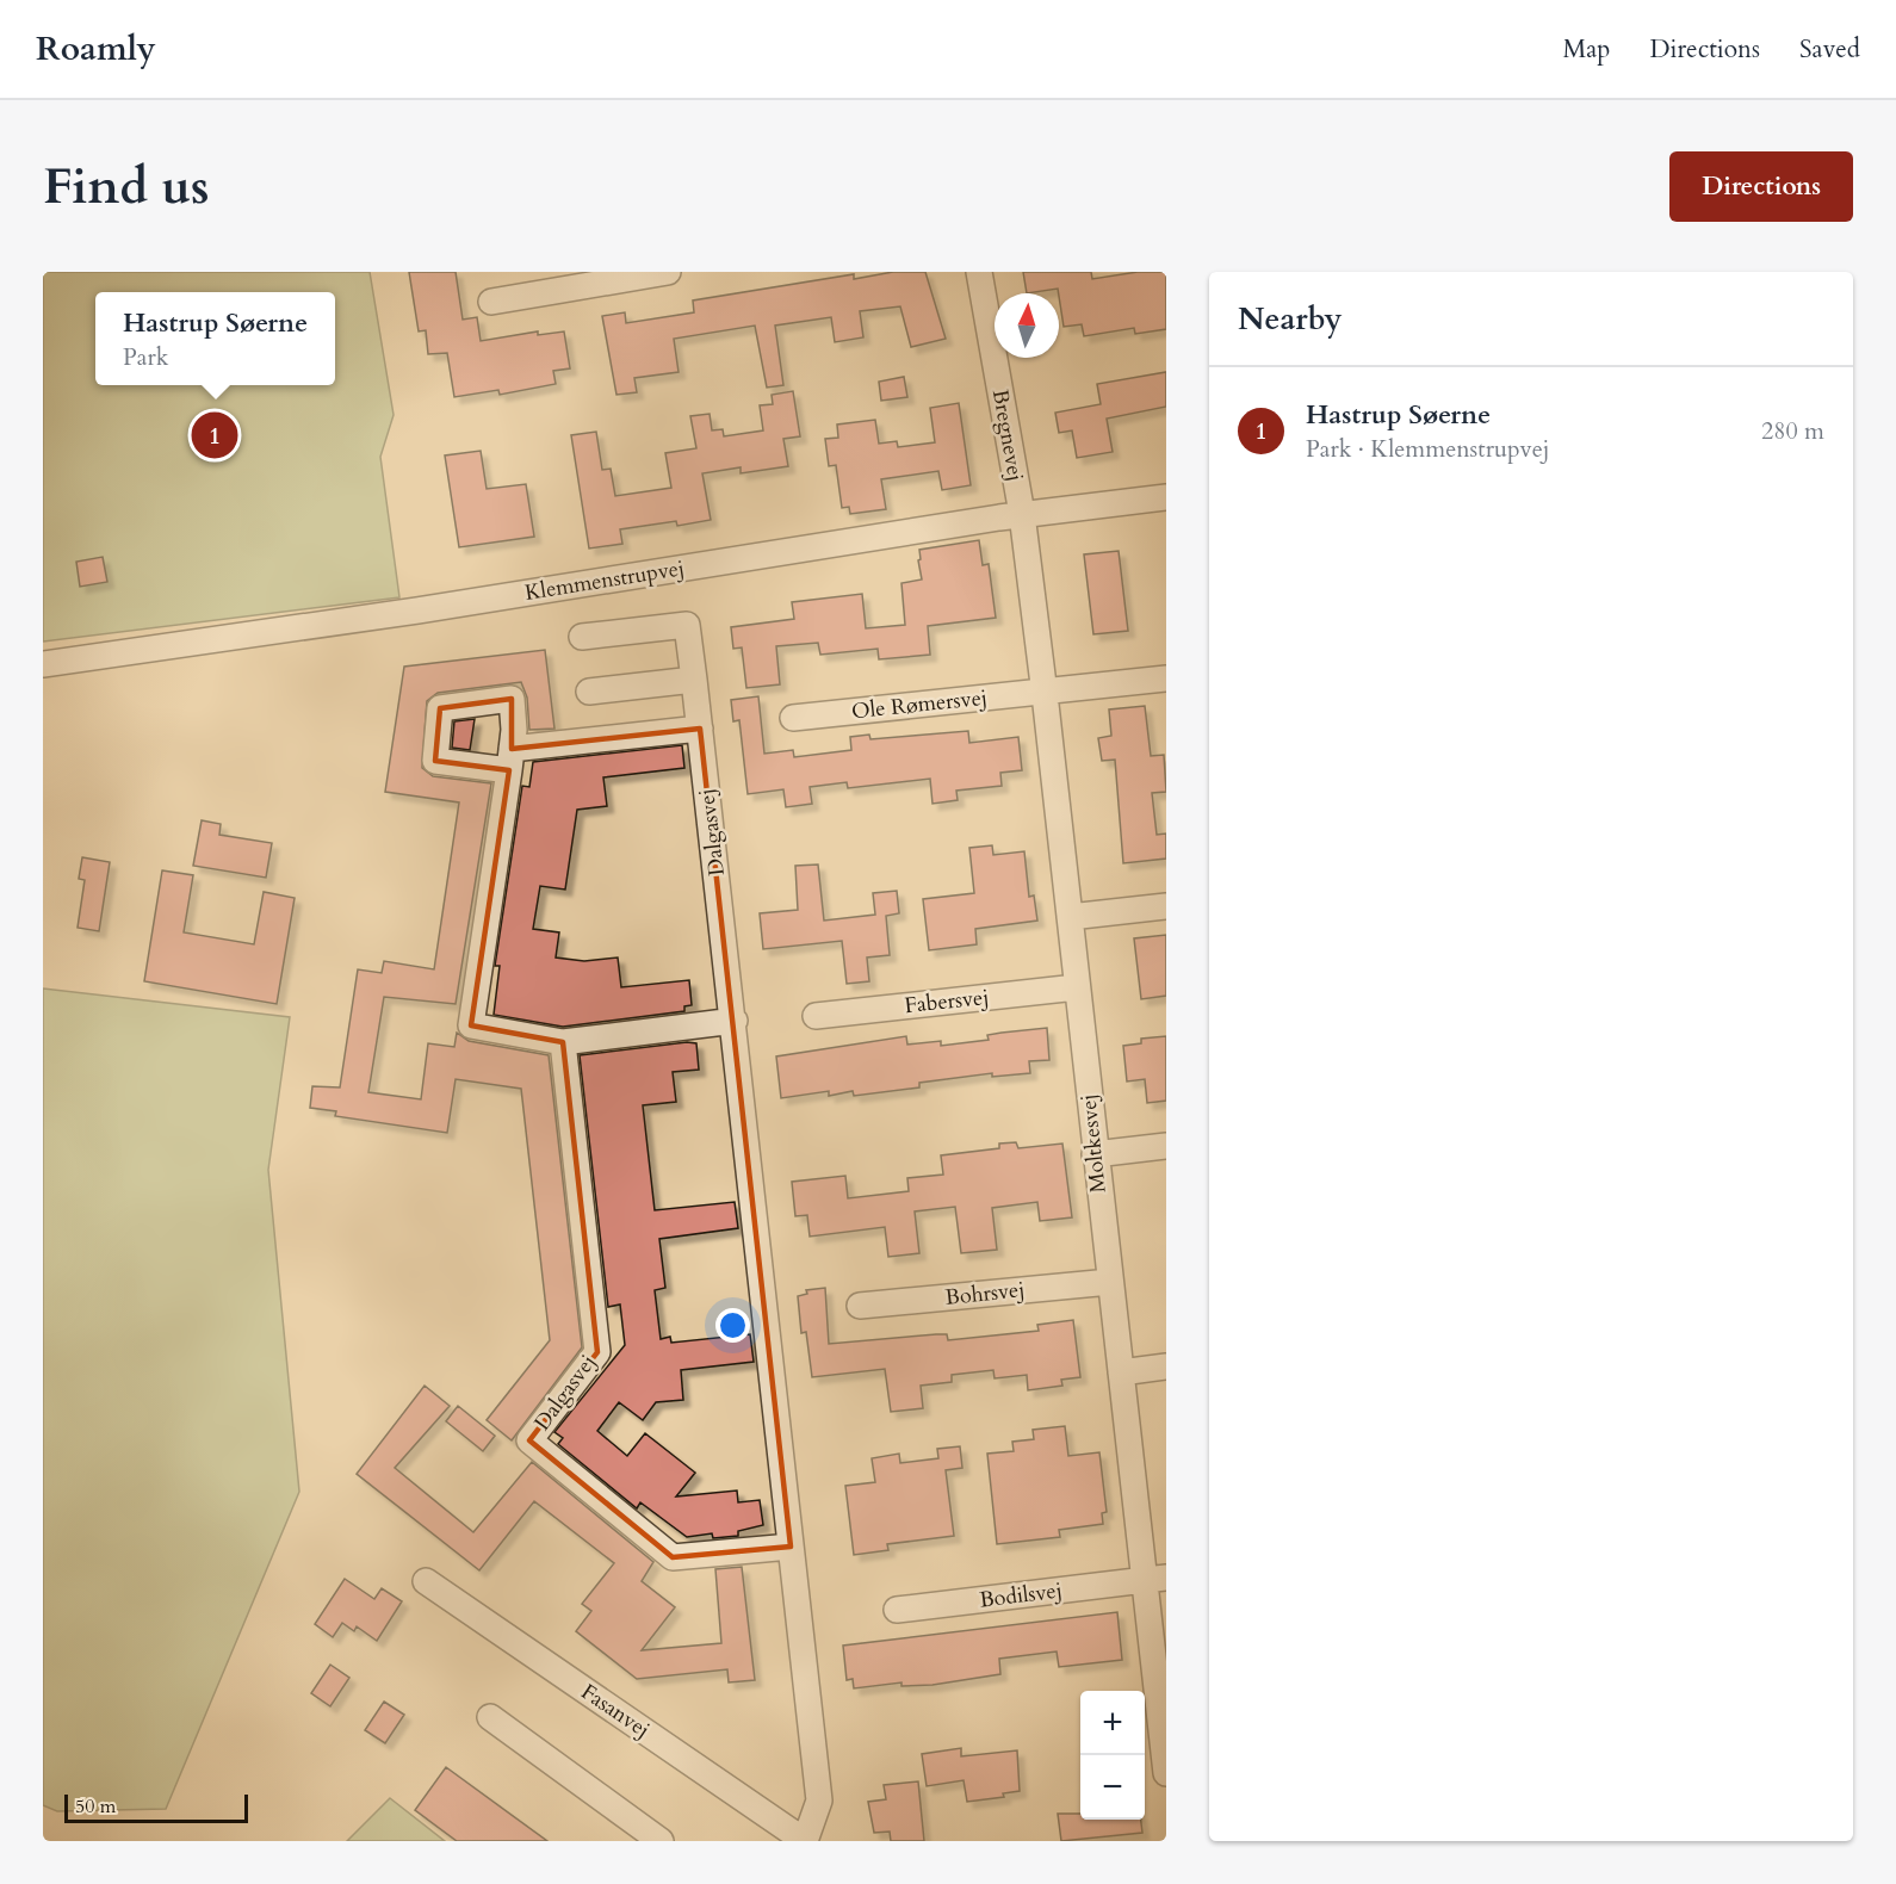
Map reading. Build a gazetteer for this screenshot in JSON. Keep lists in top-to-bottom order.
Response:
{
  "streets": {
    "street": [
      "Bregnevej",
      "Klemmenstrupvej",
      "Ole Rømersvej",
      "Dalgasvej",
      "Fabersvej",
      "Moltkesvej",
      "Bohrsvej",
      "Bodilsvej",
      "Fasanvej"
    ]
  },
  "crossings": [
    ["Bregnevej", "Klemmenstrupvej"],
    ["Bregnevej", "Moltkesvej"],
    ["Klemmenstrupvej", "Moltkesvej"],
    ["Ole Rømersvej", "Moltkesvej"],
    ["Dalgasvej", "Fasanvej"],
    ["Fabersvej", "Moltkesvej"],
    ["Moltkesvej", "Bohrsvej"],
    ["Moltkesvej", "Bodilsvej"]
  ],
  "scale_bar": "50 m",
  "north": "top",
  "page": {
    "header": "Roamly",
    "nav": ["Map", "Directions", "Saved"],
    "buttons": "Directions",
    "title": "Find us",
    "heading": "Nearby",
    "popup": ["Hastrup Søerne", "Park"],
    "list": [
      {
        "mark": "1",
        "name": "Hastrup Søerne",
        "note": "Park · Klemmenstrupvej",
        "value": "280 m"
      }
    ],
    "pins": "1",
    "map_buttons": ["+", "−"],
    "scale": "50 m"
  }
}
